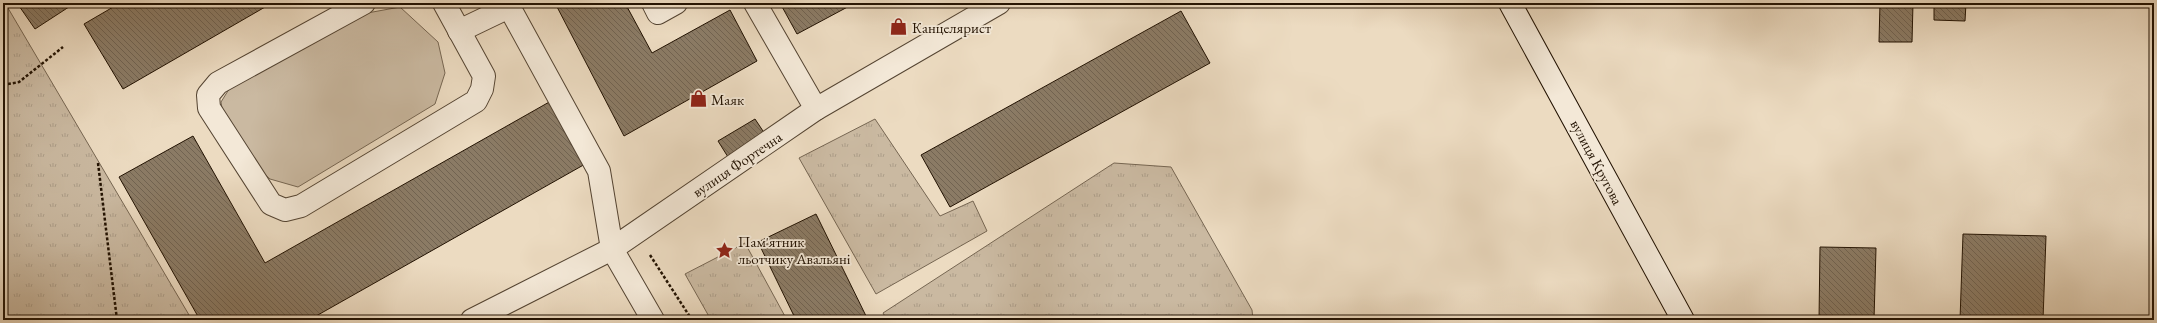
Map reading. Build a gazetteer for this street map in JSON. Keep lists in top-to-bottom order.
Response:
{
  "streets": {
    "street": ["вулиця Кругова", "вулиця Фортечна"]
  },
  "places": {
    "shop": ["Канцелярист", "Маяк"],
    "place": ["Пам'ятник льотчику Авальяні"]
  }
}
